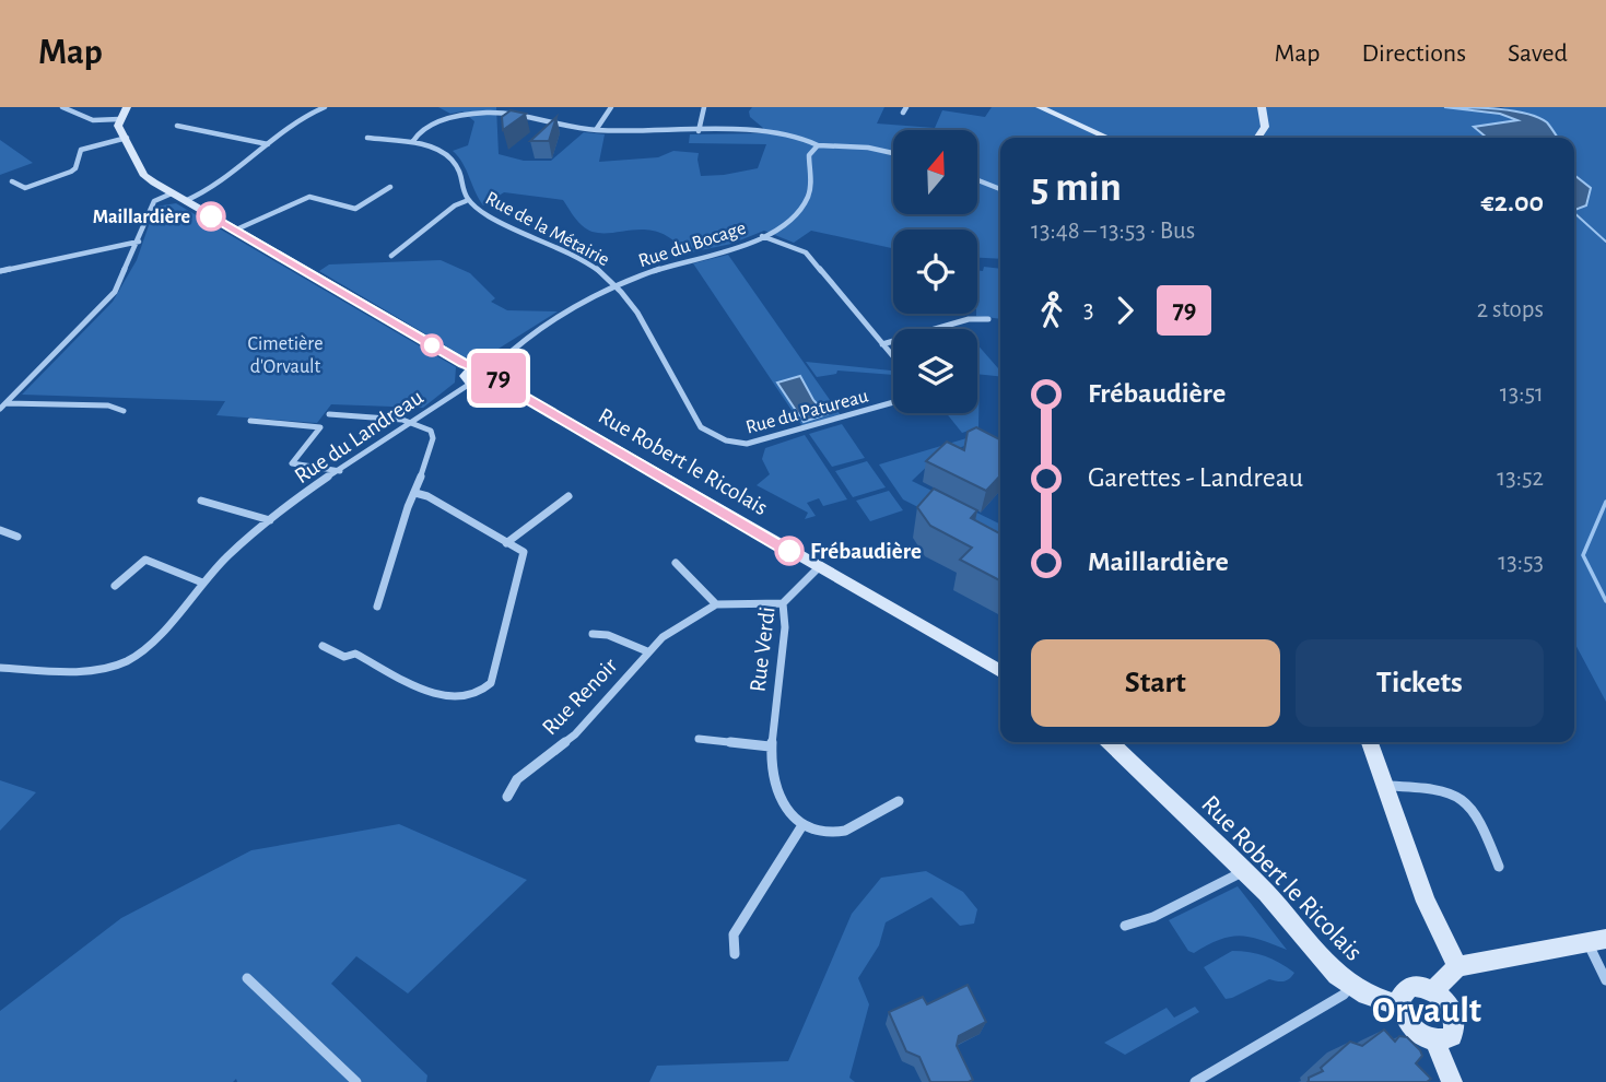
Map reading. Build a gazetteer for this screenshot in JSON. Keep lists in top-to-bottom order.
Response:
{
  "streets": {
    "main road": ["Rue Robert le Ricolais"],
    "street": [
      "Rue de la Métairie",
      "Rue du Bocage",
      "Rue du Patureau",
      "Rue du Landreau",
      "Rue Verdi",
      "Rue Renoir"
    ]
  },
  "crossings": [
    ["Rue de la Métairie", "Rue du Bocage"],
    ["Rue de la Métairie", "Rue du Patureau"],
    ["Rue du Bocage", "Rue du Patureau"],
    ["Rue Robert le Ricolais", "Rue Verdi"],
    ["Rue Verdi", "Rue Renoir"]
  ],
  "districts": ["Orvault"],
  "parks": ["Cimetière d'Orvault"],
  "places": ["Maillardière", "Frébaudière"],
  "lines": ["bus line 79"],
  "north": "top",
  "page": {
    "header": "Map",
    "nav": ["Map", "Directions", "Saved"],
    "on_map": "79",
    "heading": ["5 min", "13:48 – 13:53 · Bus", "€2.00"],
    "legs": ["3", "79", "2 stops"],
    "list": [
      {
        "name": "Frébaudière",
        "value": "13:51"
      },
      {
        "name": "Garettes - Landreau",
        "value": "13:52"
      },
      {
        "name": "Maillardière",
        "value": "13:53"
      }
    ],
    "buttons": ["Start", "Tickets"]
  }
}
